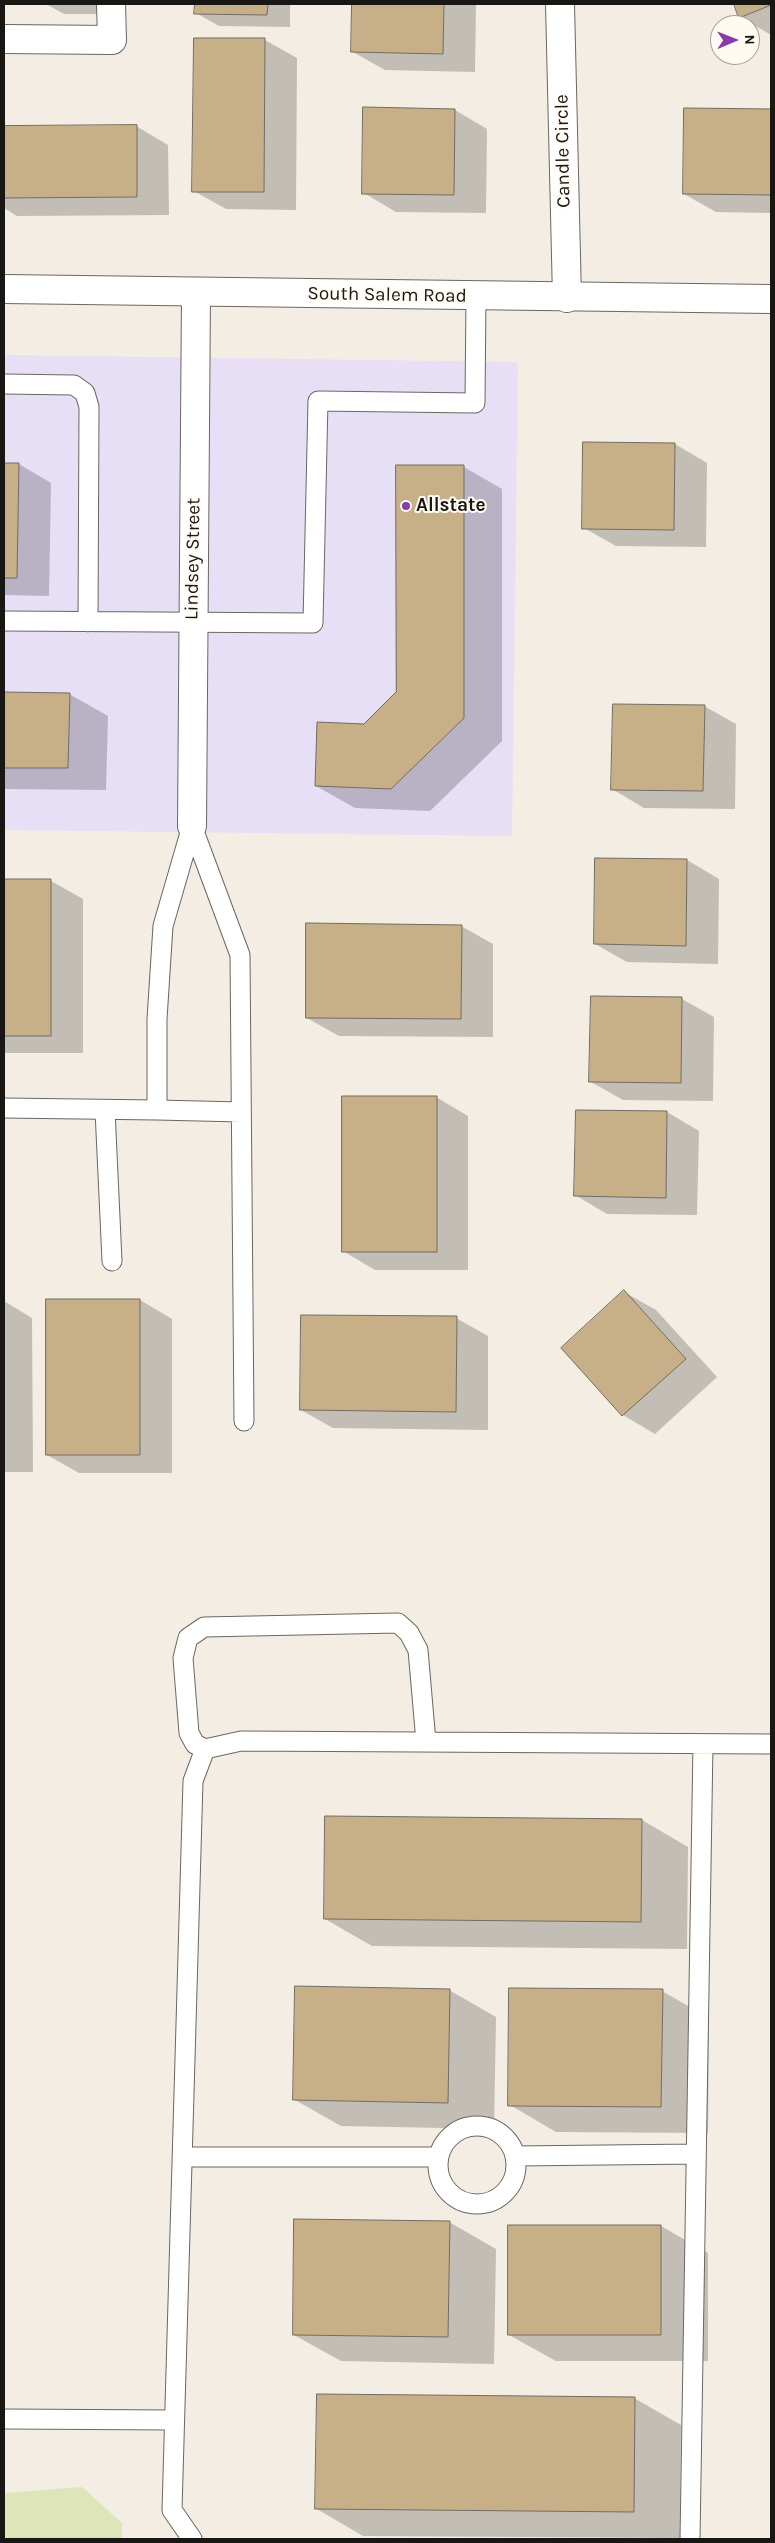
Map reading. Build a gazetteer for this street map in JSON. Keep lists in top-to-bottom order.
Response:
{
  "streets": {
    "street": ["Candle Circle", "South Salem Road", "Lindsey Street"]
  },
  "crossings": [
    ["Candle Circle", "South Salem Road"],
    ["South Salem Road", "Lindsey Street"]
  ],
  "places": ["Allstate"],
  "north": "right"
}
